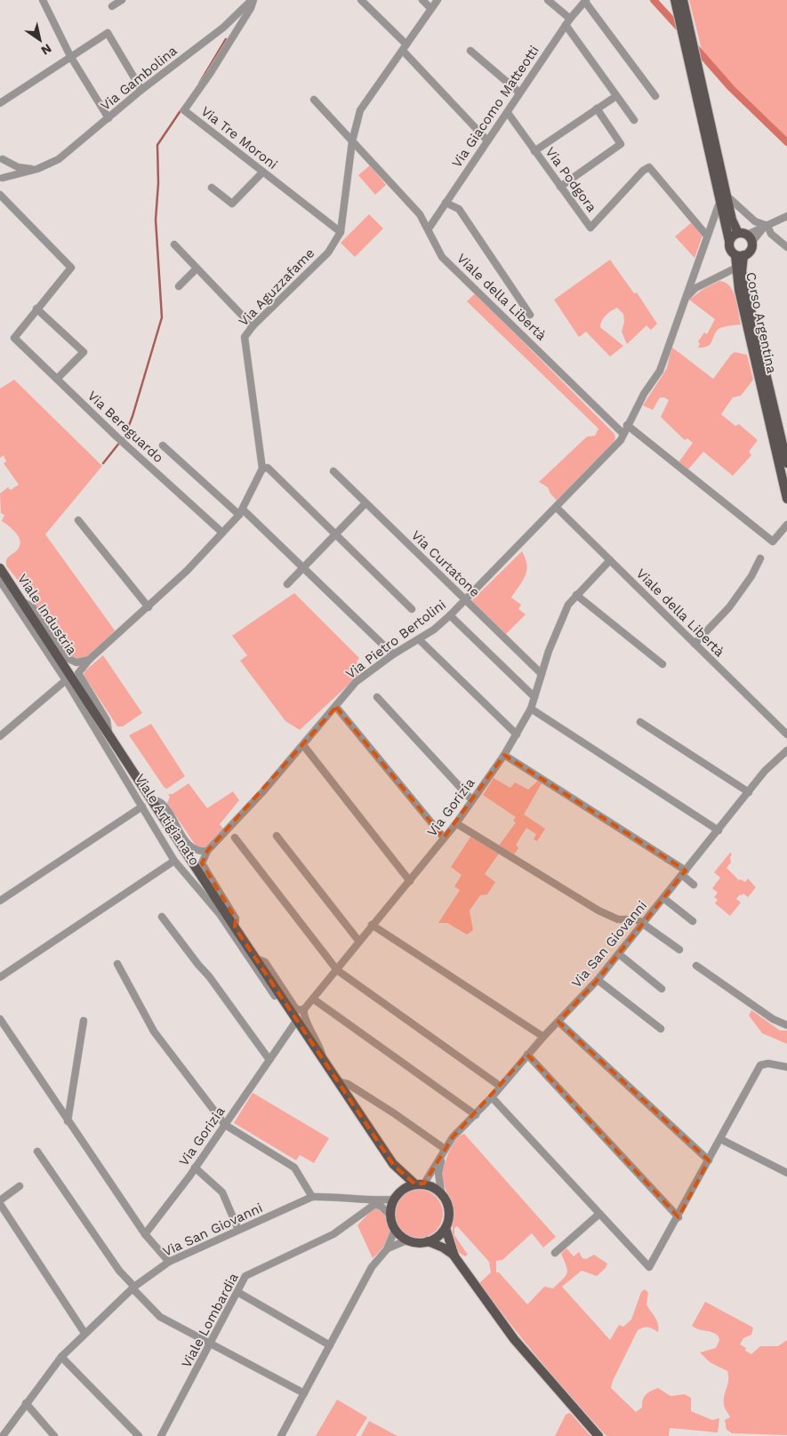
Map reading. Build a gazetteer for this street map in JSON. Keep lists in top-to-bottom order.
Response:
{
  "streets": {
    "main road": ["Corso Argentina", "Viale Industria", "Viale Artigianato"],
    "street": [
      "Via Gambolina",
      "Via Giacomo Matteotti",
      "Via Tre Moroni",
      "Via Podgora",
      "Via Aguzzafame",
      "Viale della Libertà",
      "Via Bereguardo",
      "Via Curtatone",
      "Via Pietro Bertolini",
      "Via Gorizia",
      "Via San Giovanni",
      "Viale Lombardia"
    ]
  },
  "crossings": [
    ["Via Gambolina", "Via Tre Moroni"],
    ["Via Giacomo Matteotti", "Via Podgora"],
    ["Via Giacomo Matteotti", "Viale della Libertà"],
    ["Via Tre Moroni", "Via Aguzzafame"],
    ["Via Aguzzafame", "Viale della Libertà"],
    ["Viale della Libertà", "Via Pietro Bertolini"],
    ["Viale della Libertà", "Via Gorizia"],
    ["Via Curtatone", "Via Pietro Bertolini"],
    ["Via Curtatone", "Via Gorizia"],
    ["Viale Industria", "Viale Artigianato"],
    ["Via Gorizia", "Viale Artigianato"],
    ["Viale Artigianato", "Via San Giovanni"],
    ["Via San Giovanni", "Viale Lombardia"]
  ],
  "north": "bottom right"
}
